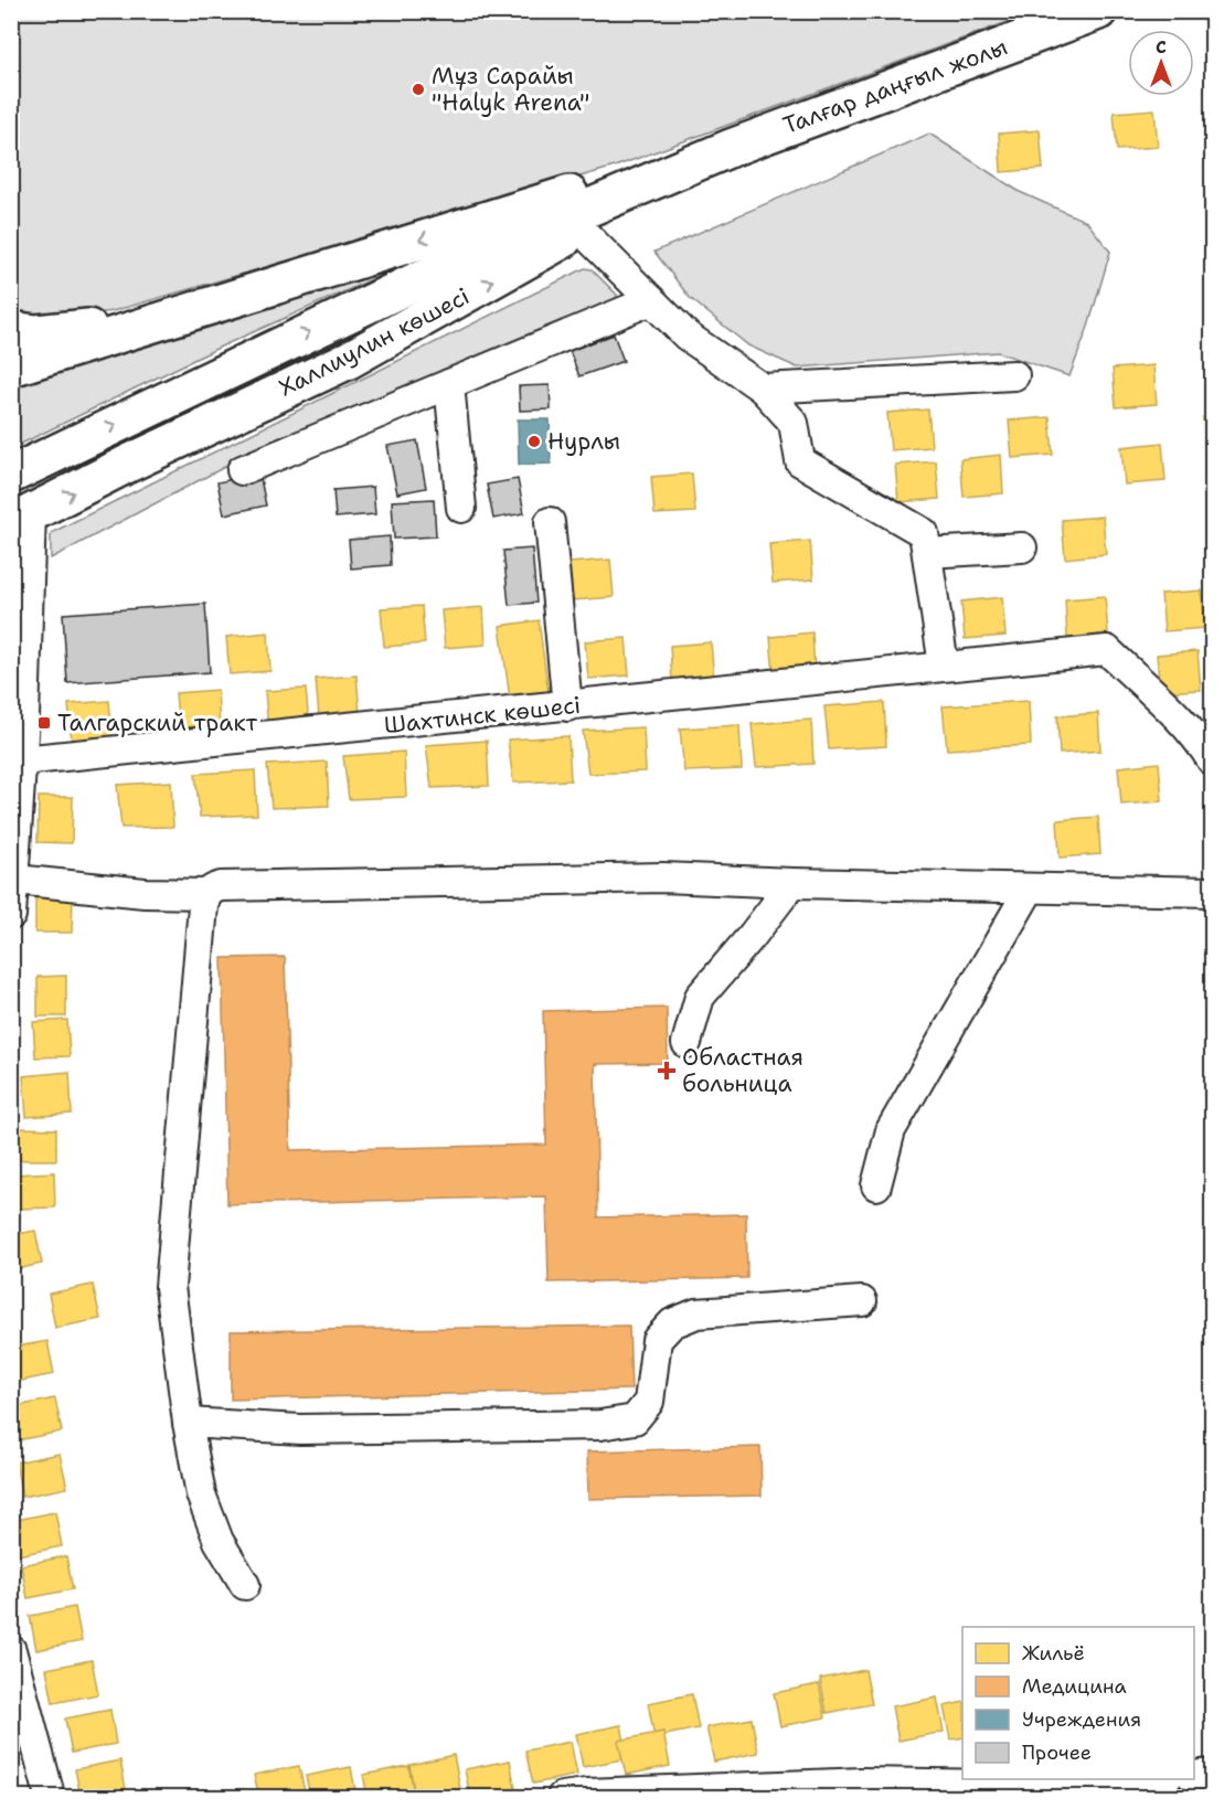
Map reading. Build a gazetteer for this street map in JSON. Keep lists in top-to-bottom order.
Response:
{
  "streets": {
    "main road": ["Талғар даңғыл жолы", "Халлиулин көшесі"],
    "street": ["Шахтинск көшесі"]
  },
  "crossings": [
    ["Талғар даңғыл жолы", "Халлиулин көшесі"]
  ],
  "places": {
    "other": ["Мұз Сарайы \"Halyk Arena\"", "Нурлы"],
    "transit": ["Талгарский тракт"],
    "health": ["Областная больница"]
  },
  "legend": [
    "Жильё",
    "Медицина",
    "Учреждения",
    "Прочее"
  ],
  "north": "top"
}
